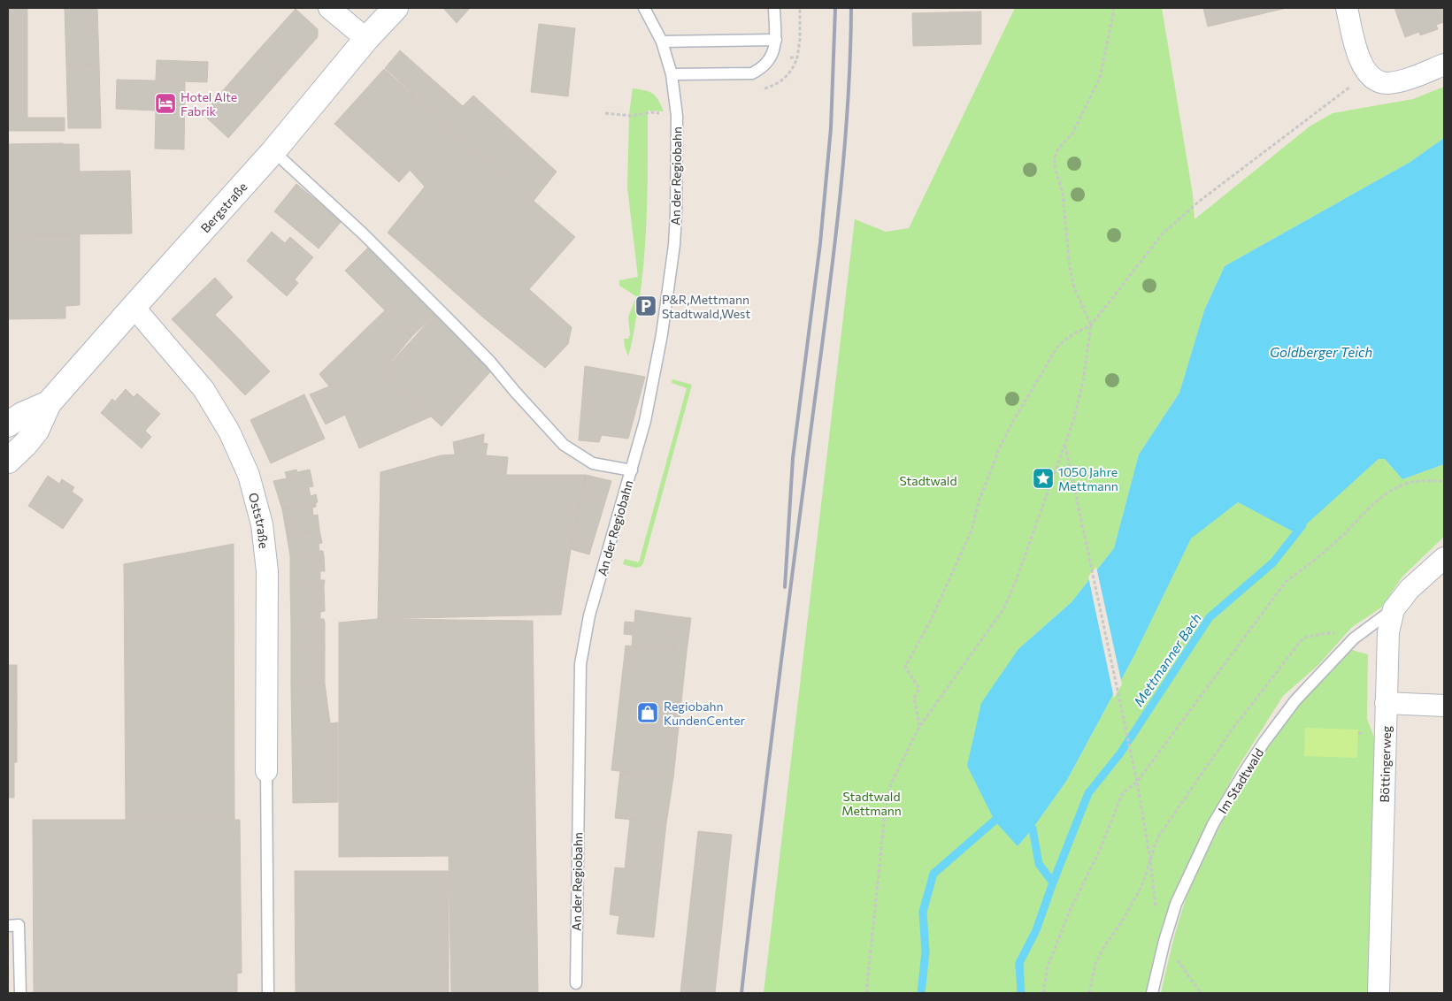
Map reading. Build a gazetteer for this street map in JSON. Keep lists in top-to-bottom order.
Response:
{
  "streets": {
    "street": ["Bergstraße", "Oststraße", "Böttingerweg"],
    "lane": ["An der Regiobahn", "Im Stadtwald"]
  },
  "crossings": [
    ["Bergstraße", "Oststraße"],
    ["Böttingerweg", "Im Stadtwald"]
  ],
  "water": ["Goldberger Teich", "Mettmanner Bach"],
  "parks": ["Stadtwald", "Stadtwald Mettmann"],
  "places": {
    "hotel": ["Hotel Alte Fabrik"],
    "parking": ["P&R,Mettmann Stadtwald,West"],
    "place": ["1050 Jahre Mettmann"],
    "shop": ["Regiobahn KundenCenter"]
  }
}
